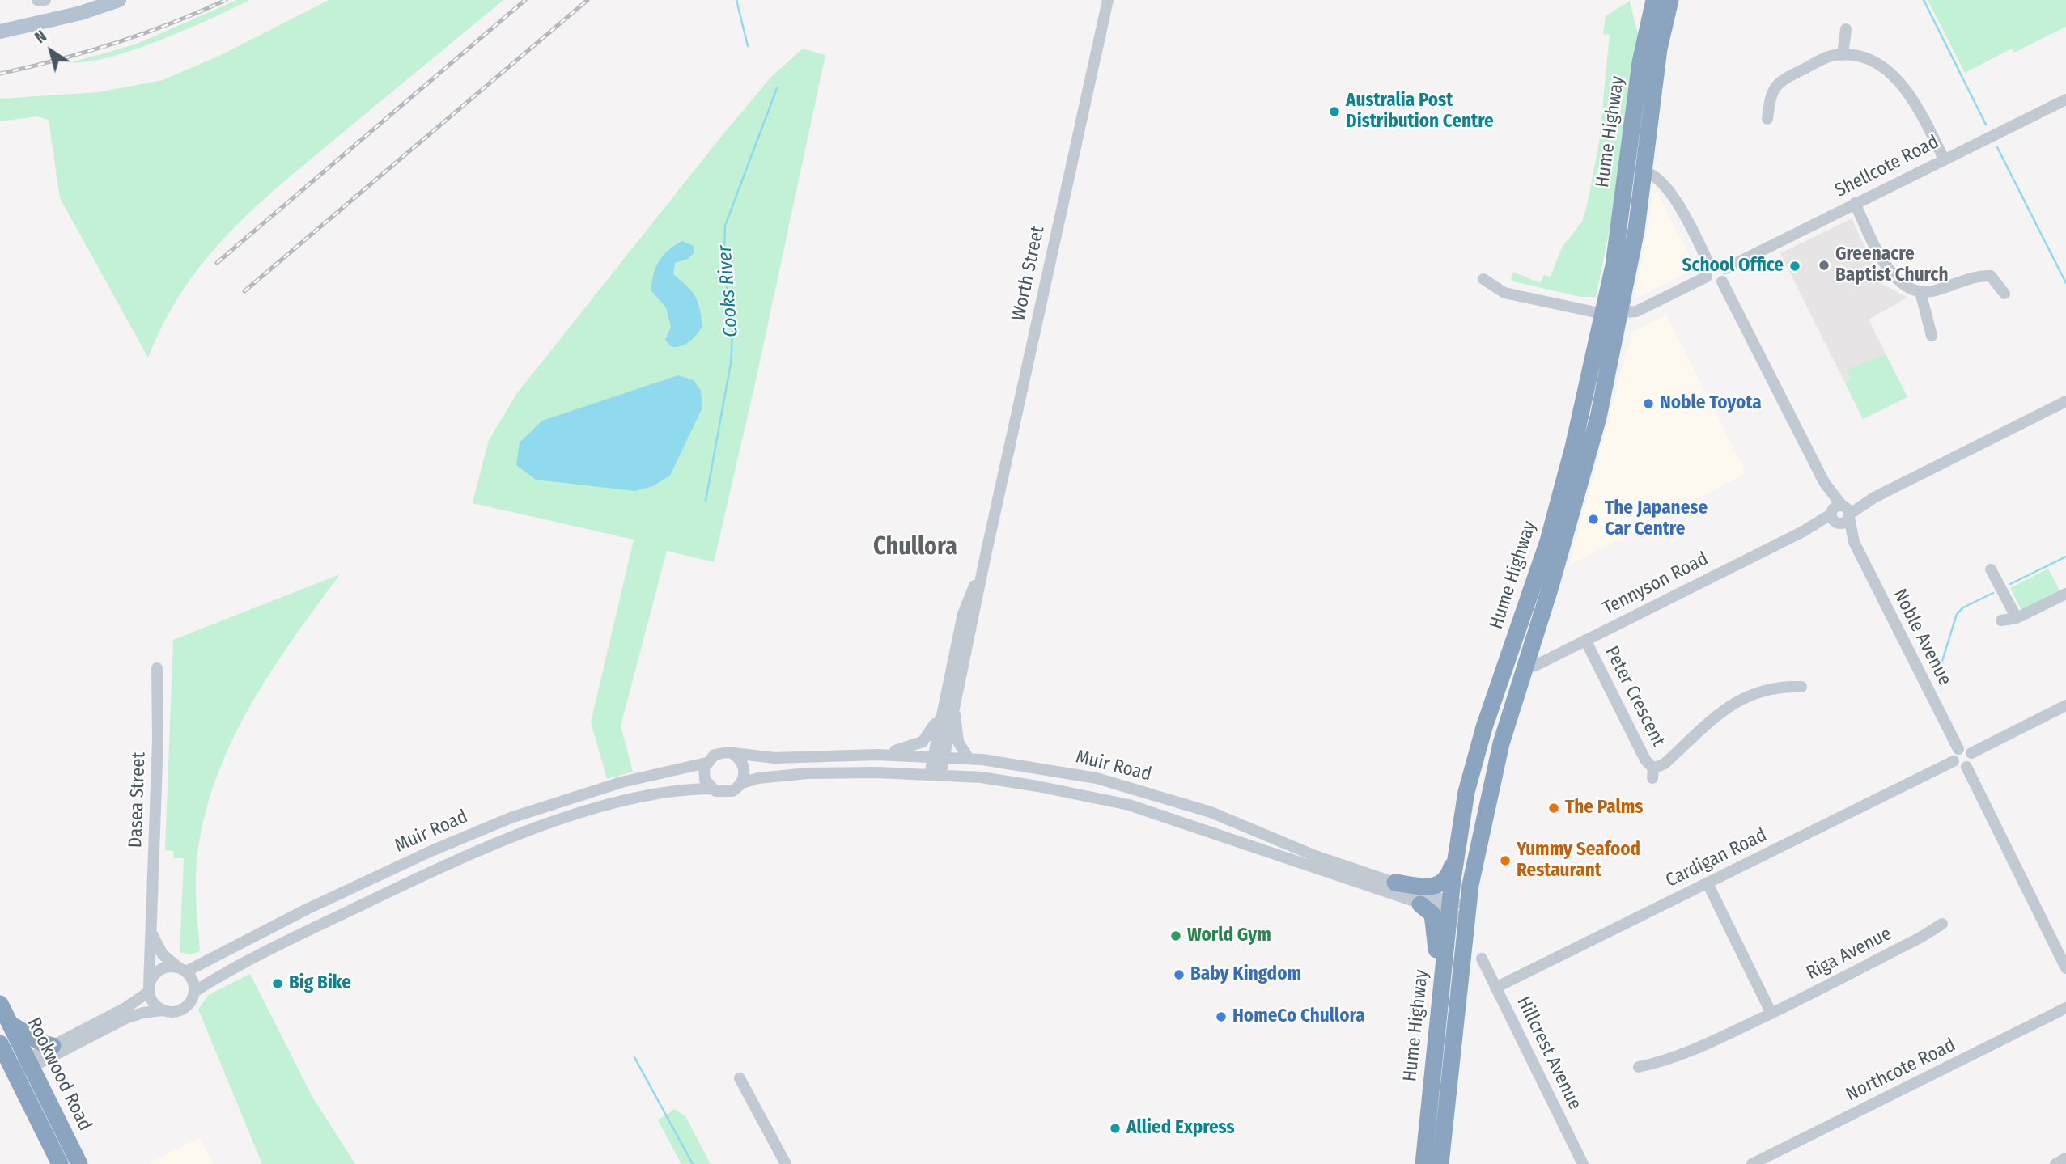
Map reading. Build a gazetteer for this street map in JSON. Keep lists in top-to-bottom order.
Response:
{
  "streets": {
    "highway": ["Hume Highway", "Rookwood Road"],
    "street": [
      "Shellcote Road",
      "Worth Street",
      "Tennyson Road",
      "Noble Avenue",
      "Peter Crescent",
      "Muir Road",
      "Dasea Street",
      "Cardigan Road",
      "Riga Avenue",
      "Hillcrest Avenue",
      "Northcote Road"
    ]
  },
  "crossings": [
    ["Hume Highway", "Tennyson Road"],
    ["Hume Highway", "Muir Road"],
    ["Worth Street", "Muir Road"],
    ["Tennyson Road", "Noble Avenue"],
    ["Tennyson Road", "Peter Crescent"],
    ["Noble Avenue", "Cardigan Road"],
    ["Muir Road", "Dasea Street"],
    ["Cardigan Road", "Hillcrest Avenue"]
  ],
  "districts": ["Chullora"],
  "water": ["Cooks River"],
  "places": [
    "Australia Post Distribution Centre",
    "Greenacre Baptist Church",
    "School Office",
    "Noble Toyota",
    "The Japanese Car Centre",
    "The Palms",
    "Yummy Seafood Restaurant",
    "World Gym",
    "Baby Kingdom",
    "Big Bike",
    "HomeCo Chullora",
    "Allied Express"
  ],
  "north": "top left"
}
